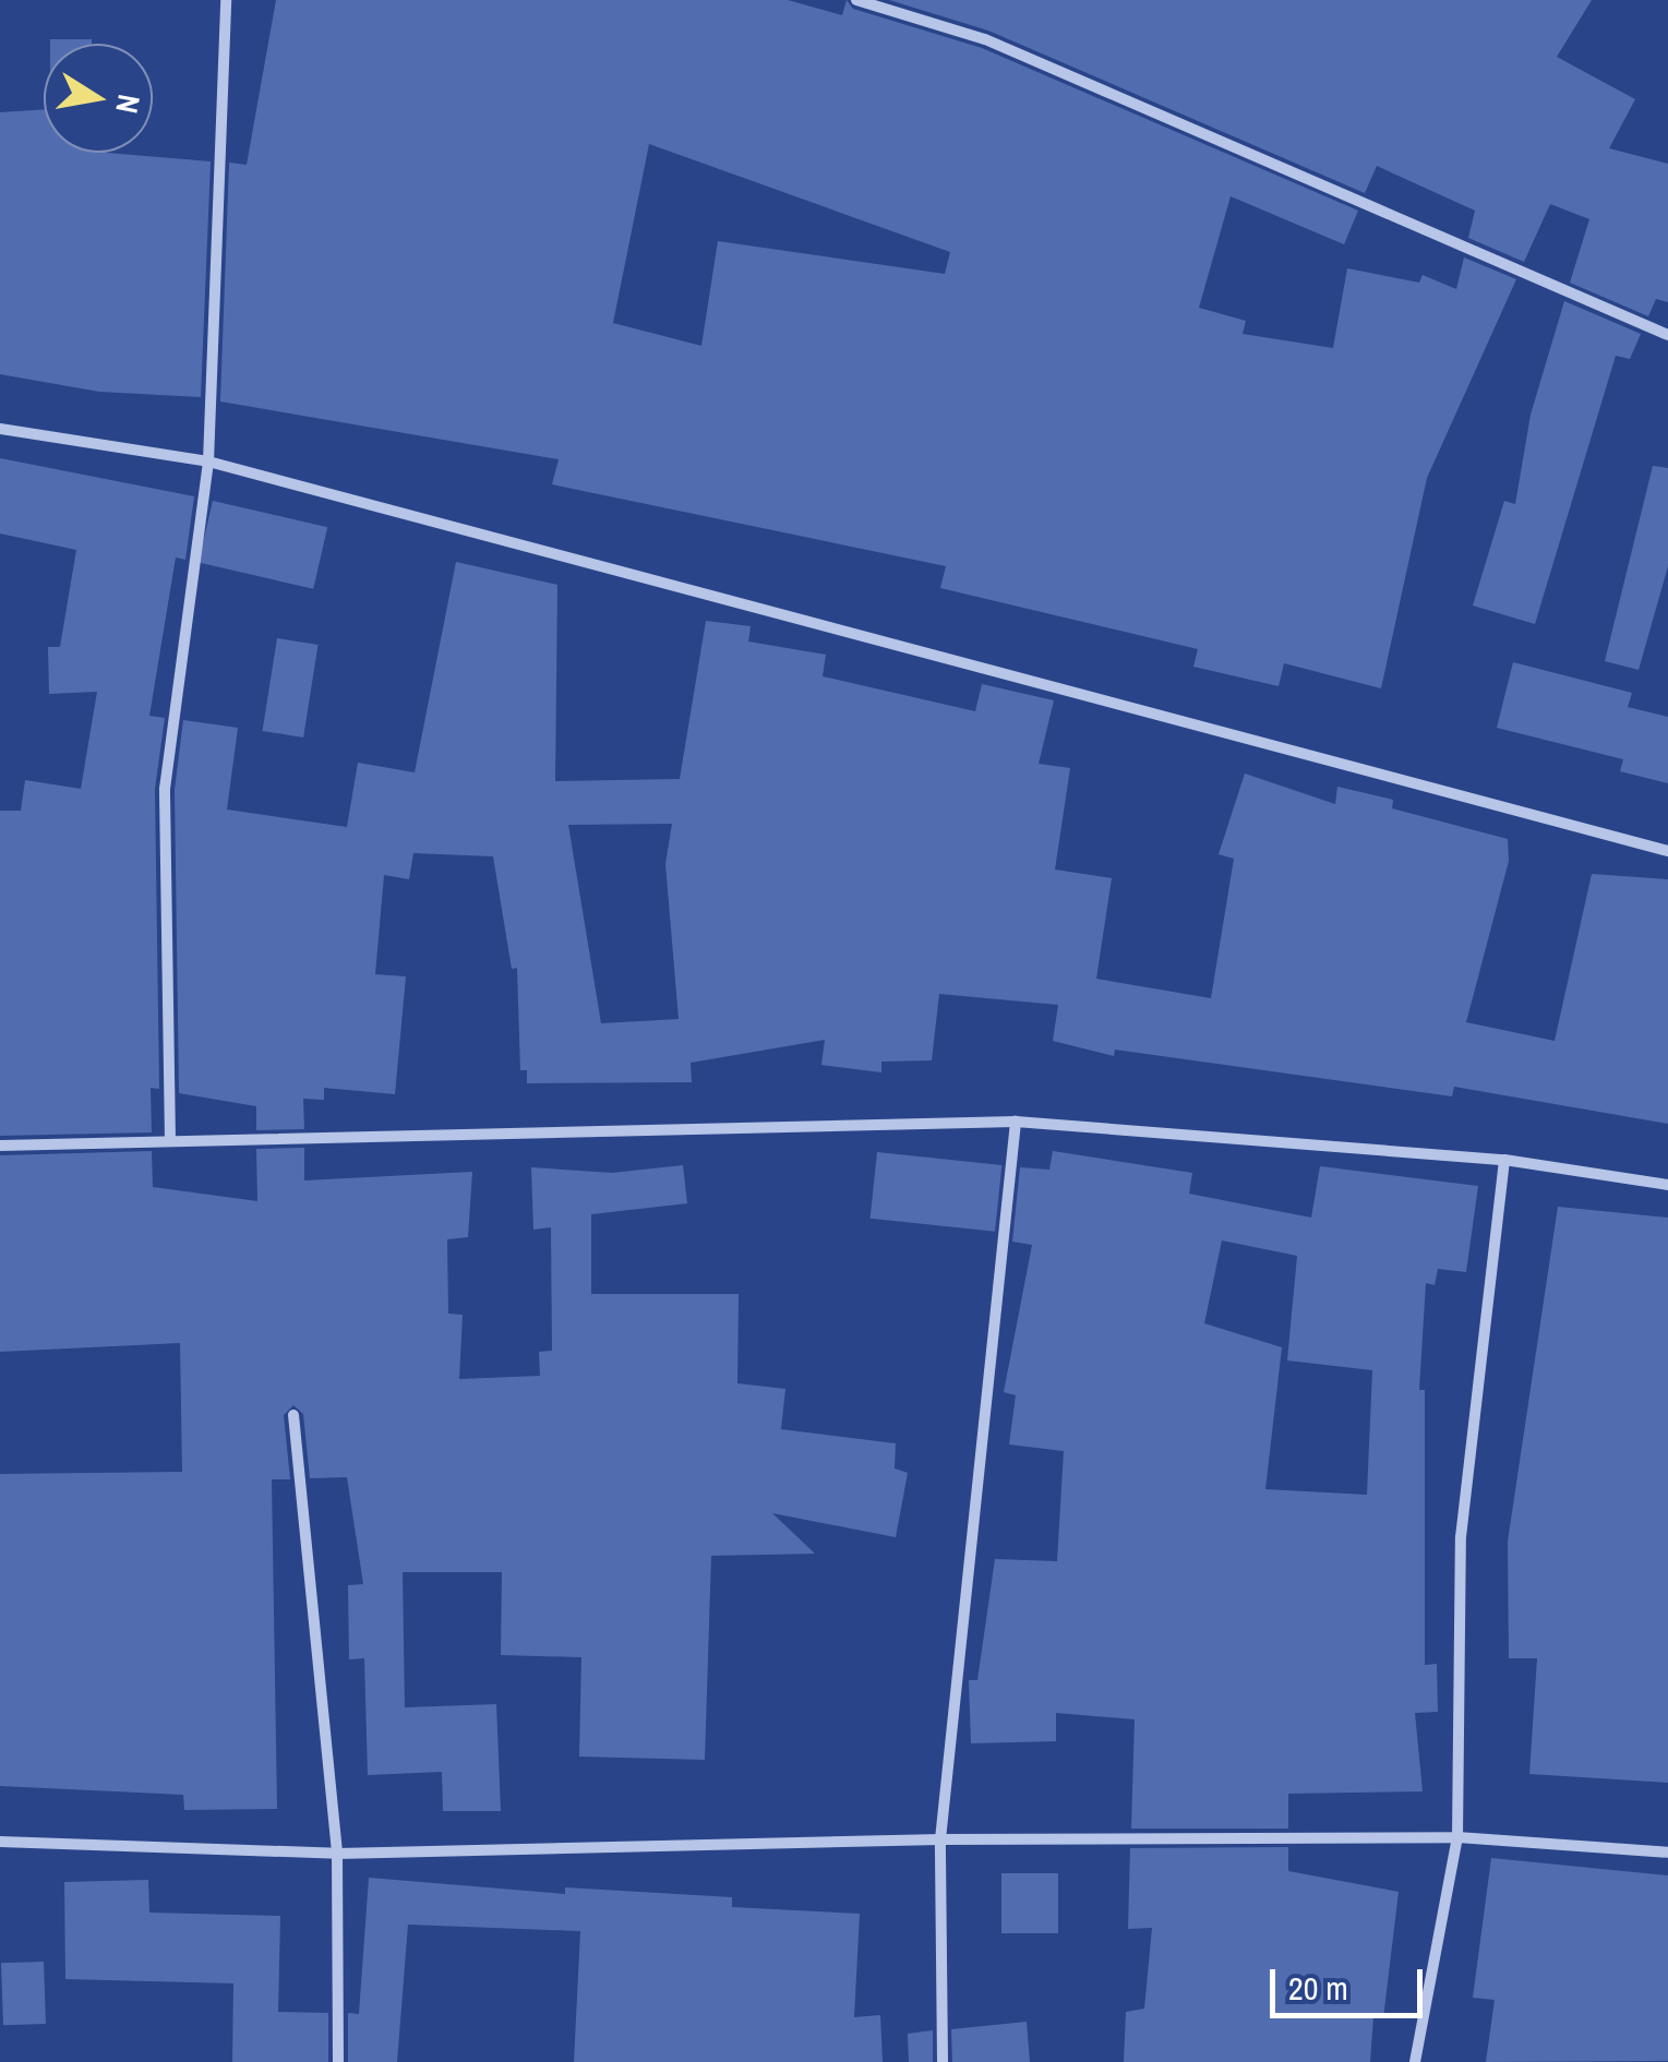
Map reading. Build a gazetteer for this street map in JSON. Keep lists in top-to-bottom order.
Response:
{
  "scale_bar": "20 m",
  "north": "right"
}
